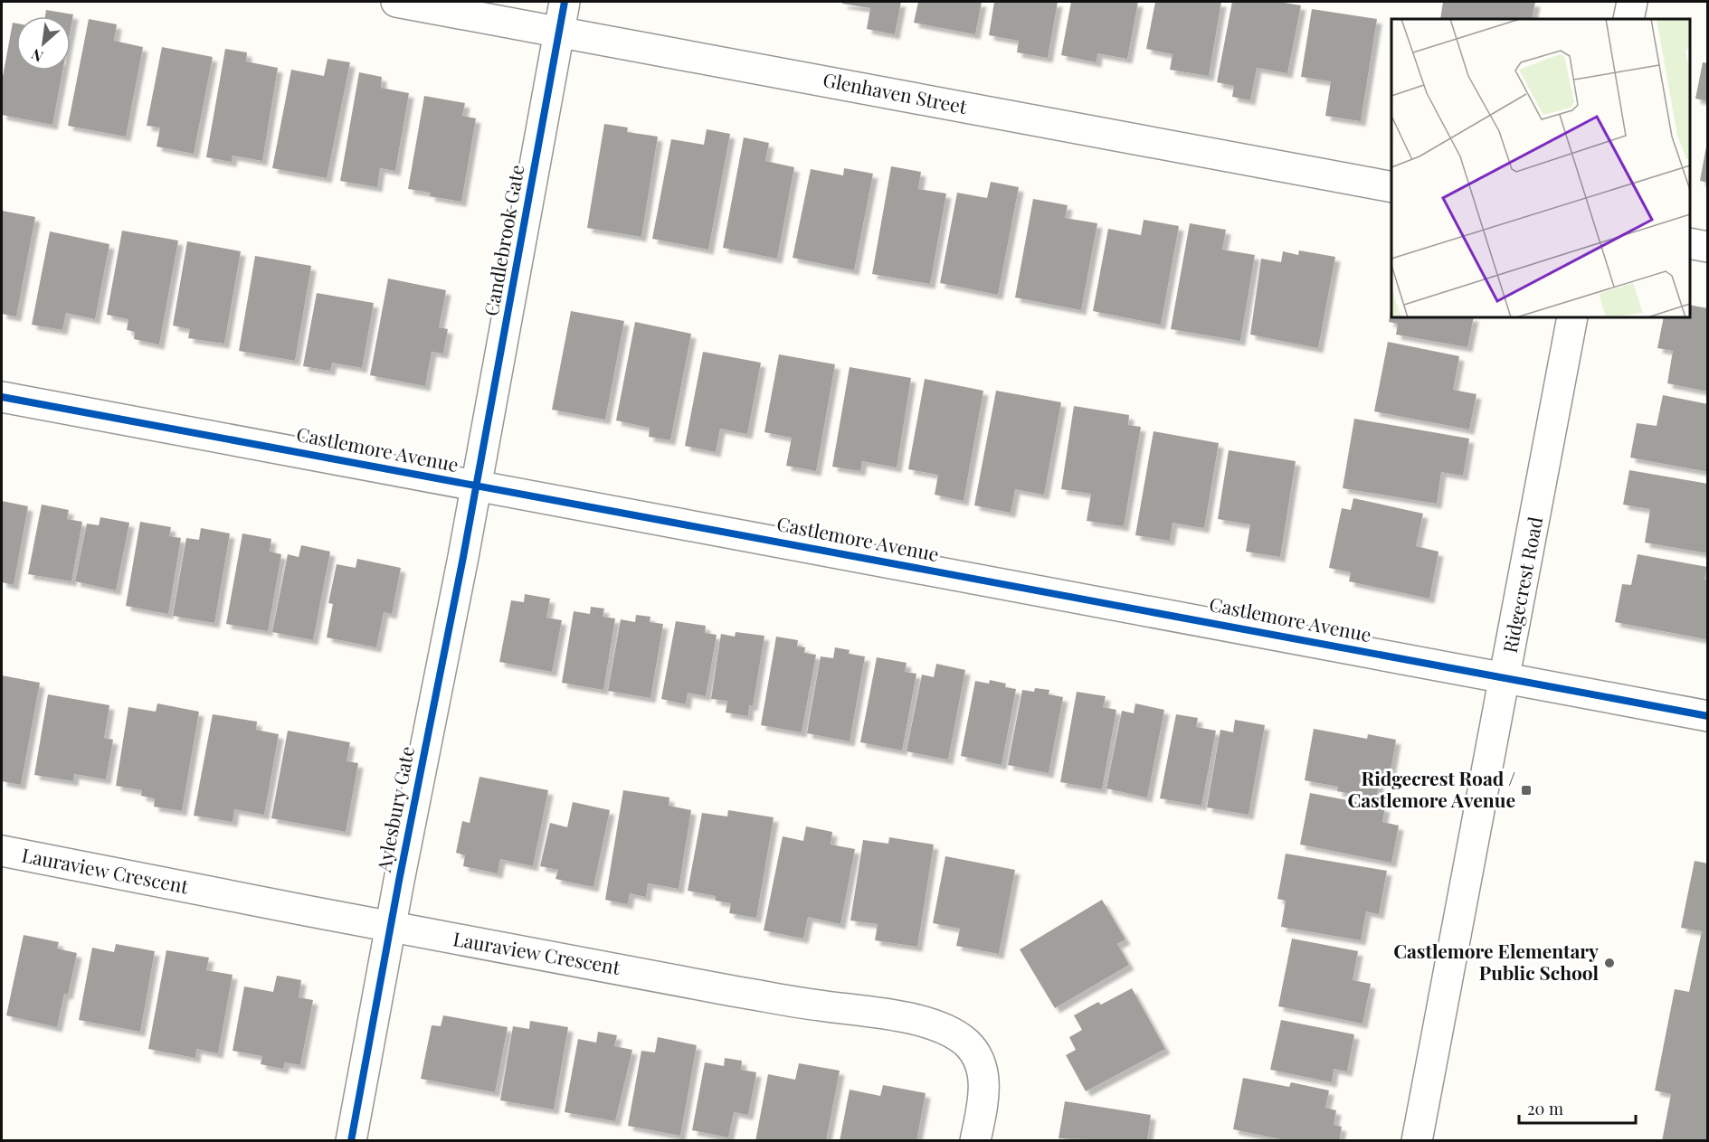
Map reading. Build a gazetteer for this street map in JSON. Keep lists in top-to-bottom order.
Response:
{
  "streets": {
    "street": [
      "Glenhaven Street",
      "Candlebrook Gate",
      "Castlemore Avenue",
      "Ridgecrest Road",
      "Aylesbury Gate",
      "Lauraview Crescent"
    ]
  },
  "crossings": [
    ["Glenhaven Street", "Candlebrook Gate"],
    ["Candlebrook Gate", "Castlemore Avenue"],
    ["Candlebrook Gate", "Aylesbury Gate"],
    ["Castlemore Avenue", "Ridgecrest Road"],
    ["Castlemore Avenue", "Aylesbury Gate"],
    ["Aylesbury Gate", "Lauraview Crescent"]
  ],
  "places": {
    "transit": ["Ridgecrest Road / Castlemore Avenue"],
    "other": ["Castlemore Elementary Public School"]
  },
  "scale_bar": "20 m",
  "north": "bottom left"
}
